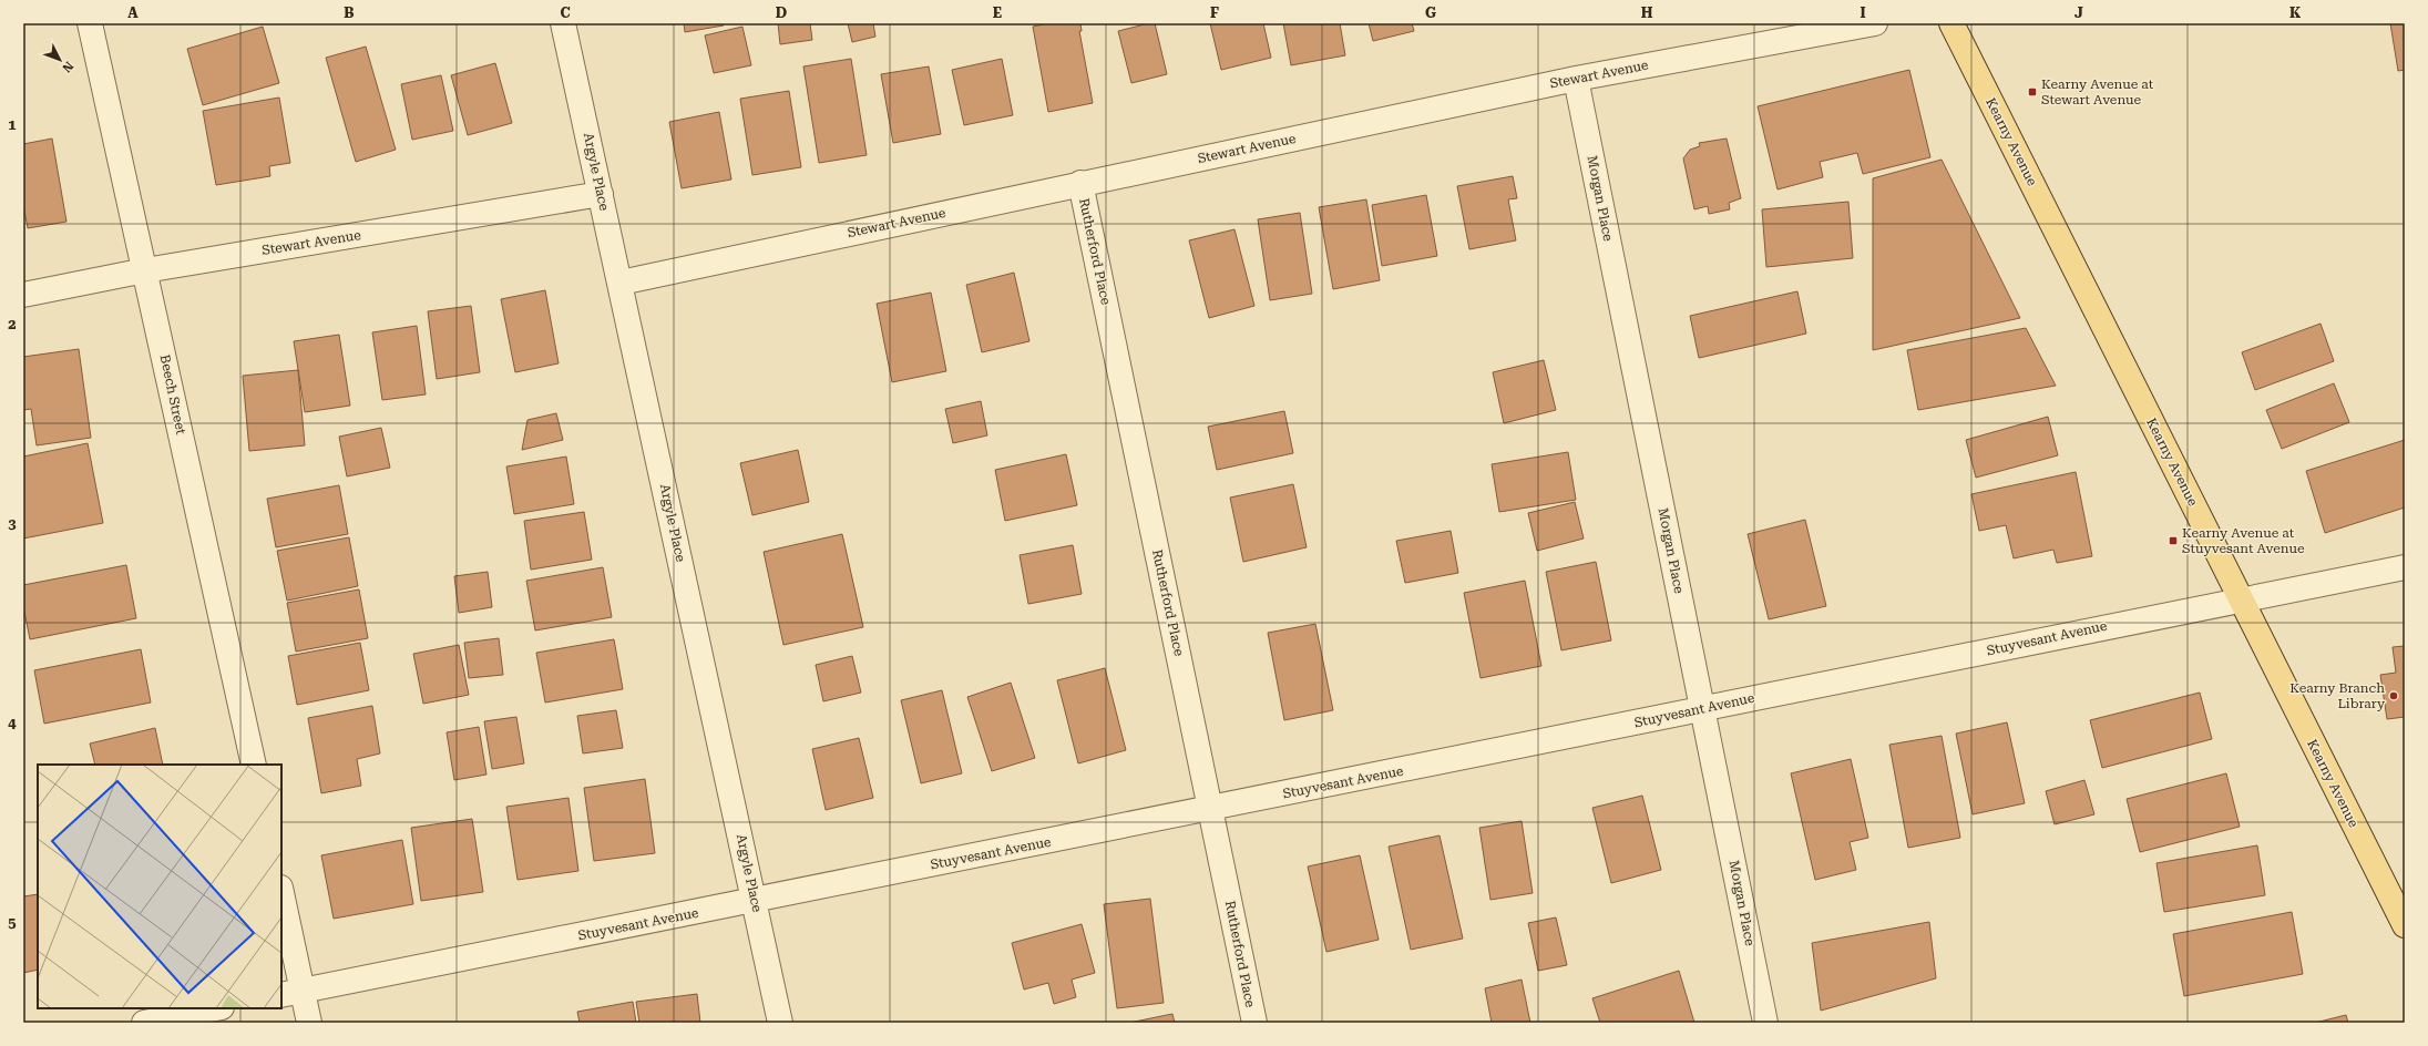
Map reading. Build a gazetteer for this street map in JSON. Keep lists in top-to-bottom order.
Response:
{
  "streets": {
    "main road": ["Kearny Avenue"],
    "street": [
      "Stewart Avenue",
      "Argyle Place",
      "Morgan Place",
      "Rutherford Place",
      "Beech Street",
      "Stuyvesant Avenue"
    ]
  },
  "crossings": [
    ["Stewart Avenue", "Argyle Place"],
    ["Stewart Avenue", "Morgan Place"],
    ["Stewart Avenue", "Rutherford Place"],
    ["Stewart Avenue", "Beech Street"],
    ["Kearny Avenue", "Stuyvesant Avenue"],
    ["Argyle Place", "Stuyvesant Avenue"],
    ["Morgan Place", "Stuyvesant Avenue"],
    ["Rutherford Place", "Stuyvesant Avenue"]
  ],
  "places": {
    "transit": ["Kearny Avenue at Stewart Avenue", "Kearny Avenue at Stuyvesant Avenue"],
    "other": ["Kearny Branch Library"]
  },
  "north": "bottom right",
  "grid": {
    "columns": [
      "A",
      "B",
      "C",
      "D",
      "E",
      "F",
      "G",
      "H",
      "I",
      "J",
      "K"
    ],
    "rows": [
      "1",
      "2",
      "3",
      "4",
      "5"
    ]
  }
}
